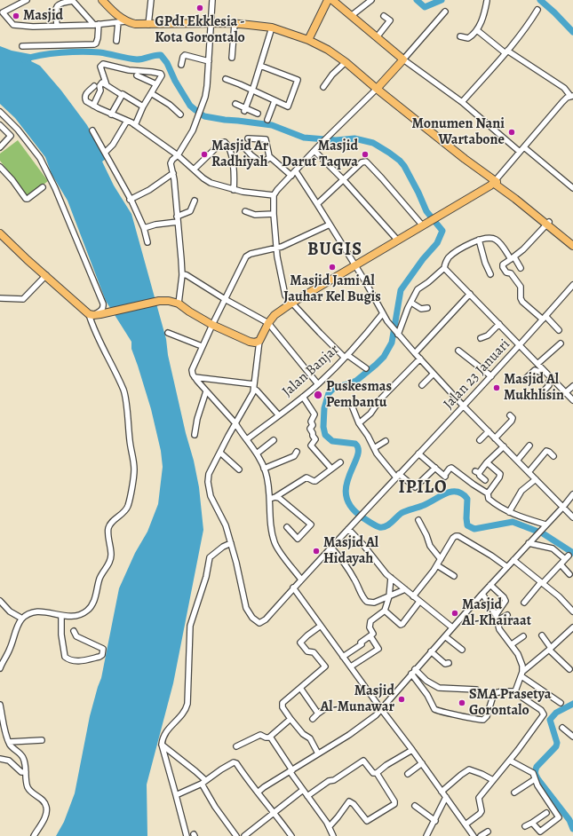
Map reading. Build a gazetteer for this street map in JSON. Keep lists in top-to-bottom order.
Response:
{
  "streets": {
    "street": ["Jalan Banjar", "Jalan 23 Januari"]
  },
  "districts": ["BUGIS", "IPILO"],
  "places": [
    "GPdI Ekklesia - Kota Gorontalo",
    "Masjid",
    "Monumen Nani Wartabone",
    "Masjid Ar Radhiyah",
    "Masjid Darut Taqwa",
    "Masjid Jami Al Jauhar Kel Bugis",
    "Masjid Al Mukhlisin",
    "Puskesmas Pembantu",
    "Masjid Al Hidayah",
    "Masjid Al-Khairaat",
    "Masjid Al-Munawar",
    "SMA Prasetya Gorontalo"
  ]
}
